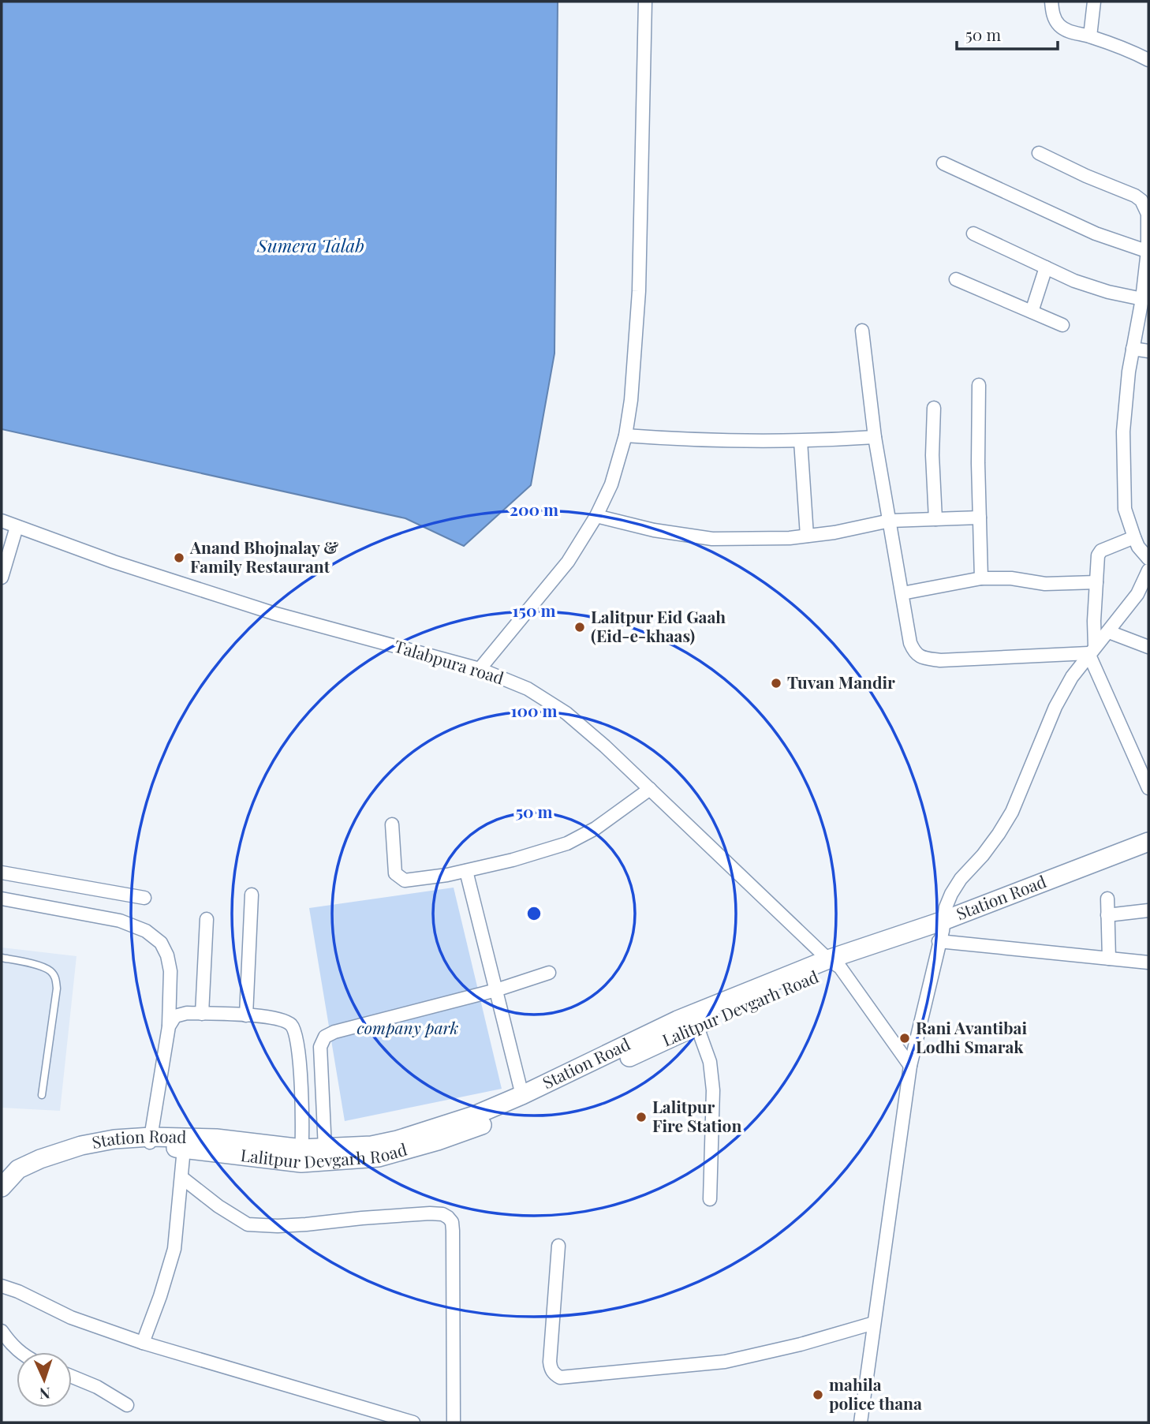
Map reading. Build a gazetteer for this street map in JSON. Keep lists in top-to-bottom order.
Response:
{
  "streets": {
    "main road": ["Station Road", "Lalitpur Devgarh Road"],
    "street": ["Talabpura road"]
  },
  "crossings": [
    ["Talabpura road", "Station Road"],
    ["Talabpura road", "Lalitpur Devgarh Road"],
    ["Station Road", "Lalitpur Devgarh Road"]
  ],
  "water": ["Sumera Talab"],
  "parks": ["company park"],
  "places": [
    "Anand Bhojnalay & Family Restaurant",
    "Lalitpur Eid Gaah (Eid-e-khaas)",
    "Tuvan Mandir",
    "Rani Avantibai Lodhi Smarak",
    "Lalitpur Fire Station",
    "mahila police thana"
  ],
  "scale_bar": "50 m",
  "north": "bottom",
  "rings": [
    "200 m",
    "150 m",
    "100 m",
    "50 m"
  ]
}
